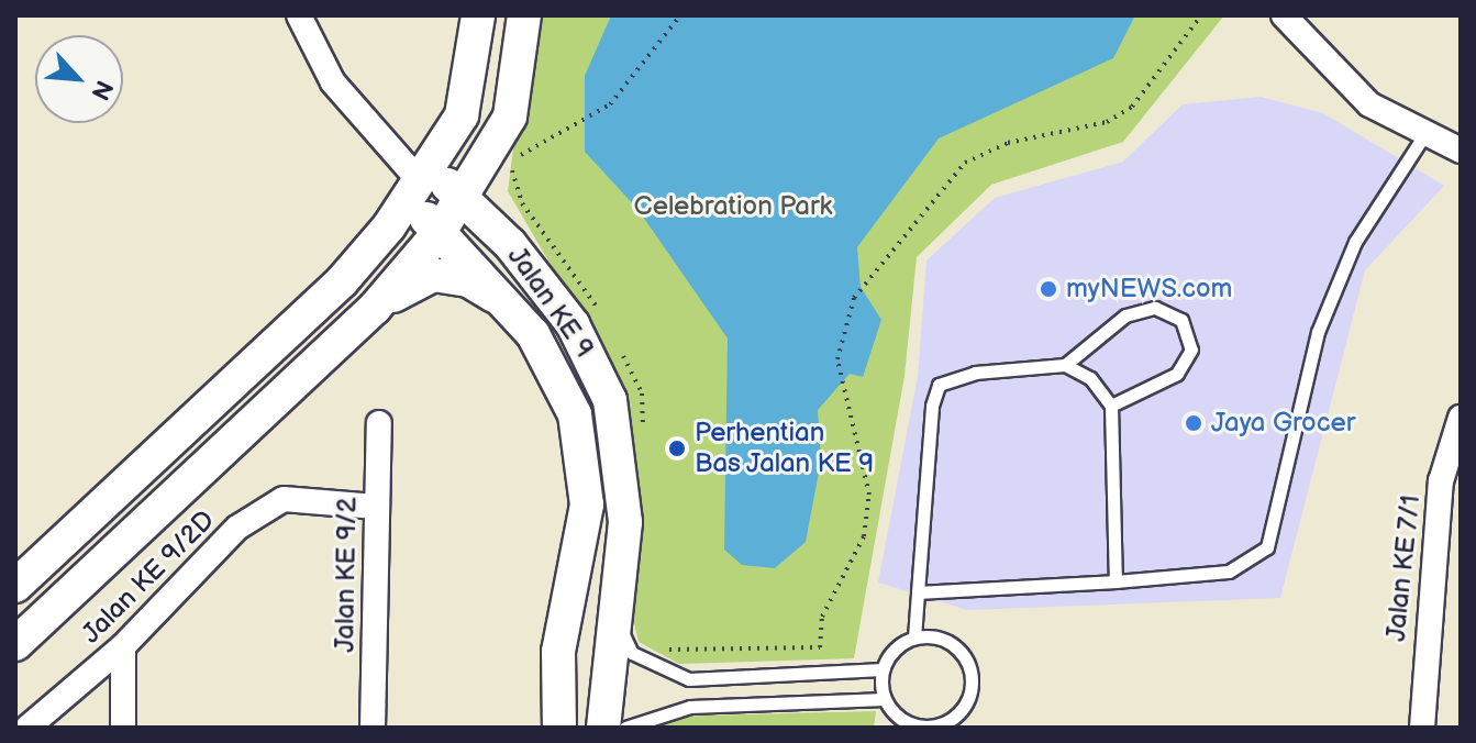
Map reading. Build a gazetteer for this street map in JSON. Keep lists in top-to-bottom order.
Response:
{
  "streets": {
    "main road": ["Jalan KE 9"],
    "street": ["Jalan KE 7/1", "Jalan KE 9/2", "Jalan KE 9/2D"]
  },
  "crossings": [
    ["Jalan KE 9/2", "Jalan KE 9/2D"]
  ],
  "parks": ["Celebration Park"],
  "places": ["myNEWS.com", "Jaya Grocer", "Perhentian Bas Jalan KE 9"],
  "north": "bottom right"
}
